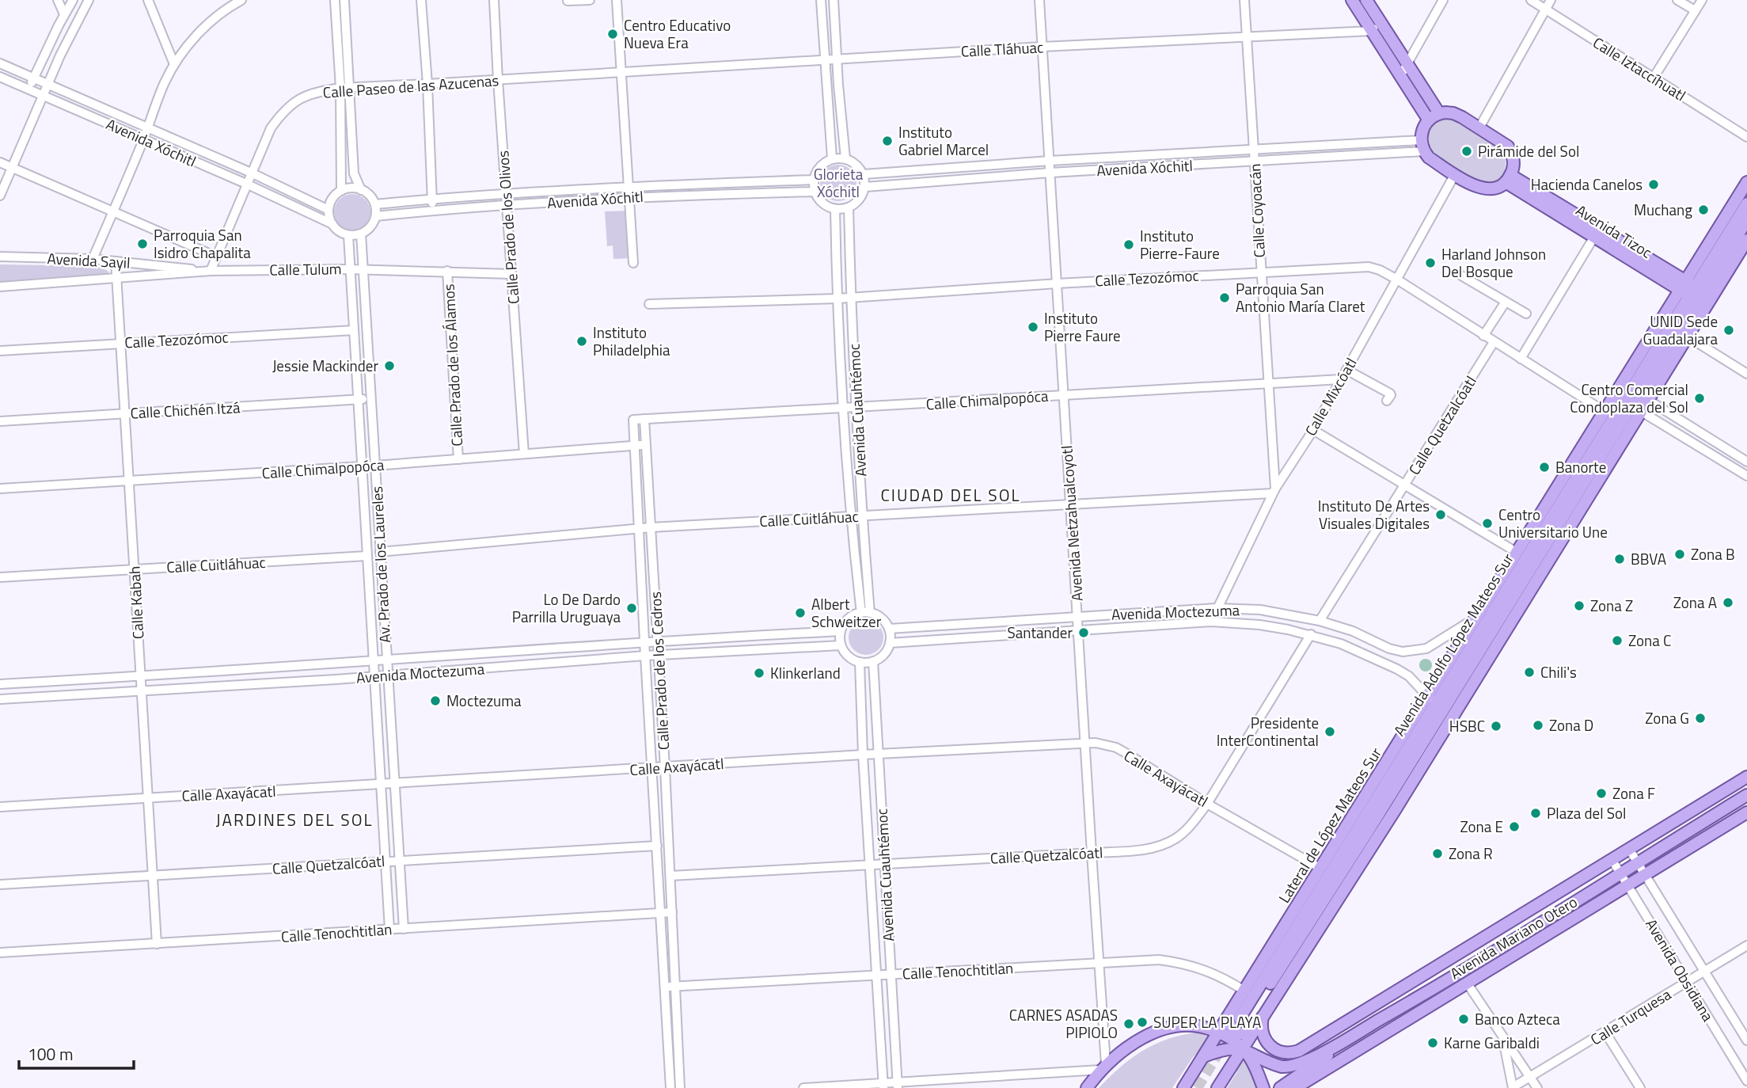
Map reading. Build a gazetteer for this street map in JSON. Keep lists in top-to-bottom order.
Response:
{
  "streets": {
    "main road": [
      "Avenida Tizoc",
      "Avenida Adolfo López Mateos Sur",
      "Lateral de López Mateos Sur",
      "Avenida Mariano Otero"
    ],
    "street": [
      "Calle Tláhuac",
      "Calle Iztaccíhuatl",
      "Calle Paseo de las Azucenas",
      "Avenida Xóchitl",
      "Calle Coyoacán",
      "Calle Prado de los Olivos",
      "Avenida Sayil",
      "Calle Tulum",
      "Calle Tezozómoc",
      "Calle Prado de los Álamos",
      "Calle Mixcóatl",
      "Calle Chimalpopóca",
      "Calle Chichén Itzá",
      "Avenida Cuauhtémoc",
      "Calle Quetzalcóatl",
      "Calle Cuitláhuac",
      "Avenida Netzahualcoyotl",
      "Av. Prado de los Laureles",
      "Calle Kabah",
      "Avenida Moctezuma",
      "Calle Prado de los Cedros",
      "Calle Axayácatl",
      "Calle Tenochtitlan",
      "Avenida Obsidiana",
      "Calle Turquesa"
    ]
  },
  "crossings": [
    ["Calle Tláhuac", "Calle Paseo de las Azucenas"],
    ["Calle Tláhuac", "Calle Coyoacán"],
    ["Calle Tláhuac", "Avenida Netzahualcoyotl"],
    ["Calle Paseo de las Azucenas", "Avenida Xóchitl"],
    ["Calle Paseo de las Azucenas", "Calle Prado de los Olivos"],
    ["Calle Paseo de las Azucenas", "Avenida Sayil"],
    ["Calle Paseo de las Azucenas", "Calle Tulum"],
    ["Avenida Xóchitl", "Calle Coyoacán"],
    ["Avenida Xóchitl", "Calle Prado de los Olivos"],
    ["Avenida Xóchitl", "Avenida Cuauhtémoc"],
    ["Avenida Xóchitl", "Avenida Netzahualcoyotl"],
    ["Avenida Xóchitl", "Av. Prado de los Laureles"],
    ["Calle Coyoacán", "Calle Tezozómoc"],
    ["Calle Coyoacán", "Calle Mixcóatl"],
    ["Calle Coyoacán", "Calle Chimalpopóca"],
    ["Calle Coyoacán", "Calle Cuitláhuac"],
    ["Calle Prado de los Olivos", "Calle Tulum"],
    ["Calle Prado de los Olivos", "Calle Chimalpopóca"],
    ["Avenida Tizoc", "Avenida Adolfo López Mateos Sur"],
    ["Avenida Tizoc", "Lateral de López Mateos Sur"],
    ["Avenida Sayil", "Calle Tulum"],
    ["Avenida Sayil", "Calle Kabah"],
    ["Calle Tulum", "Calle Prado de los Álamos"],
    ["Calle Tulum", "Av. Prado de los Laureles"],
    ["Calle Tulum", "Calle Kabah"],
    ["Calle Tezozómoc", "Calle Mixcóatl"],
    ["Calle Tezozómoc", "Avenida Cuauhtémoc"],
    ["Calle Tezozómoc", "Calle Quetzalcóatl"],
    ["Calle Tezozómoc", "Avenida Netzahualcoyotl"],
    ["Calle Tezozómoc", "Av. Prado de los Laureles"],
    ["Calle Tezozómoc", "Calle Kabah"],
    ["Calle Tezozómoc", "Lateral de López Mateos Sur"],
    ["Calle Prado de los Álamos", "Calle Chimalpopóca"],
    ["Calle Mixcóatl", "Calle Chimalpopóca"],
    ["Calle Mixcóatl", "Calle Cuitláhuac"],
    ["Calle Mixcóatl", "Avenida Moctezuma"],
    ["Calle Chimalpopóca", "Avenida Cuauhtémoc"],
    ["Calle Chimalpopóca", "Avenida Netzahualcoyotl"],
    ["Calle Chimalpopóca", "Av. Prado de los Laureles"],
    ["Calle Chimalpopóca", "Calle Kabah"],
    ["Calle Chimalpopóca", "Calle Prado de los Cedros"],
    ["Calle Chichén Itzá", "Av. Prado de los Laureles"],
    ["Calle Chichén Itzá", "Calle Kabah"],
    ["Avenida Cuauhtémoc", "Calle Quetzalcóatl"],
    ["Avenida Cuauhtémoc", "Calle Cuitláhuac"],
    ["Avenida Cuauhtémoc", "Avenida Moctezuma"],
    ["Avenida Cuauhtémoc", "Calle Axayácatl"],
    ["Avenida Cuauhtémoc", "Calle Tenochtitlan"],
    ["Calle Quetzalcóatl", "Avenida Netzahualcoyotl"],
    ["Calle Quetzalcóatl", "Av. Prado de los Laureles"],
    ["Calle Quetzalcóatl", "Calle Kabah"],
    ["Calle Quetzalcóatl", "Avenida Moctezuma"],
    ["Calle Quetzalcóatl", "Calle Prado de los Cedros"],
    ["Calle Quetzalcóatl", "Calle Axayácatl"],
    ["Calle Cuitláhuac", "Avenida Netzahualcoyotl"],
    ["Calle Cuitláhuac", "Av. Prado de los Laureles"],
    ["Calle Cuitláhuac", "Calle Kabah"],
    ["Calle Cuitláhuac", "Calle Prado de los Cedros"],
    ["Avenida Netzahualcoyotl", "Avenida Moctezuma"],
    ["Avenida Netzahualcoyotl", "Calle Axayácatl"],
    ["Avenida Netzahualcoyotl", "Calle Tenochtitlan"],
    ["Avenida Netzahualcoyotl", "Avenida Mariano Otero"],
    ["Av. Prado de los Laureles", "Avenida Moctezuma"],
    ["Av. Prado de los Laureles", "Calle Axayácatl"],
    ["Av. Prado de los Laureles", "Calle Tenochtitlan"],
    ["Calle Kabah", "Avenida Moctezuma"],
    ["Calle Kabah", "Calle Axayácatl"],
    ["Calle Kabah", "Calle Tenochtitlan"],
    ["Avenida Moctezuma", "Avenida Adolfo López Mateos Sur"],
    ["Avenida Moctezuma", "Calle Prado de los Cedros"],
    ["Avenida Moctezuma", "Lateral de López Mateos Sur"],
    ["Avenida Adolfo López Mateos Sur", "Lateral de López Mateos Sur"],
    ["Calle Prado de los Cedros", "Calle Axayácatl"],
    ["Calle Prado de los Cedros", "Calle Tenochtitlan"],
    ["Calle Axayácatl", "Lateral de López Mateos Sur"],
    ["Lateral de López Mateos Sur", "Calle Tenochtitlan"],
    ["Lateral de López Mateos Sur", "Avenida Mariano Otero"],
    ["Avenida Mariano Otero", "Avenida Obsidiana"],
    ["Avenida Obsidiana", "Calle Turquesa"]
  ],
  "districts": ["CIUDAD DEL SOL", "JARDINES DEL SOL"],
  "parks": ["Glorieta Xóchitl"],
  "places": [
    "Centro Educativo Nueva Era",
    "Instituto Gabriel Marcel",
    "Pirámide del Sol",
    "Hacienda Canelos",
    "Muchang",
    "Parroquia San Isidro Chapalita",
    "Instituto Pierre-Faure",
    "Harland Johnson Del Bosque",
    "Parroquia San Antonio María Claret",
    "Instituto Pierre Faure",
    "UNID Sede Guadalajara",
    "Instituto Philadelphia",
    "Jessie Mackinder",
    "Centro Comercial Condoplaza del Sol",
    "Banorte",
    "Instituto De Artes Visuales Digitales",
    "Centro Universitario Une",
    "Zona B",
    "BBVA",
    "Zona A",
    "Zona Z",
    "Lo De Dardo Parrilla Uruguaya",
    "Albert Schweitzer",
    "Santander",
    "Zona C",
    "Chili's",
    "Klinkerland",
    "Moctezuma",
    "Zona G",
    "Zona D",
    "HSBC",
    "Presidente InterContinental",
    "Zona F",
    "Plaza del Sol",
    "Zona E",
    "Zona R",
    "Banco Azteca",
    "SUPER LA PLAYA",
    "CARNES ASADAS PIPIOLO",
    "Karne Garibaldi"
  ],
  "scale_bar": "100 m"
}
